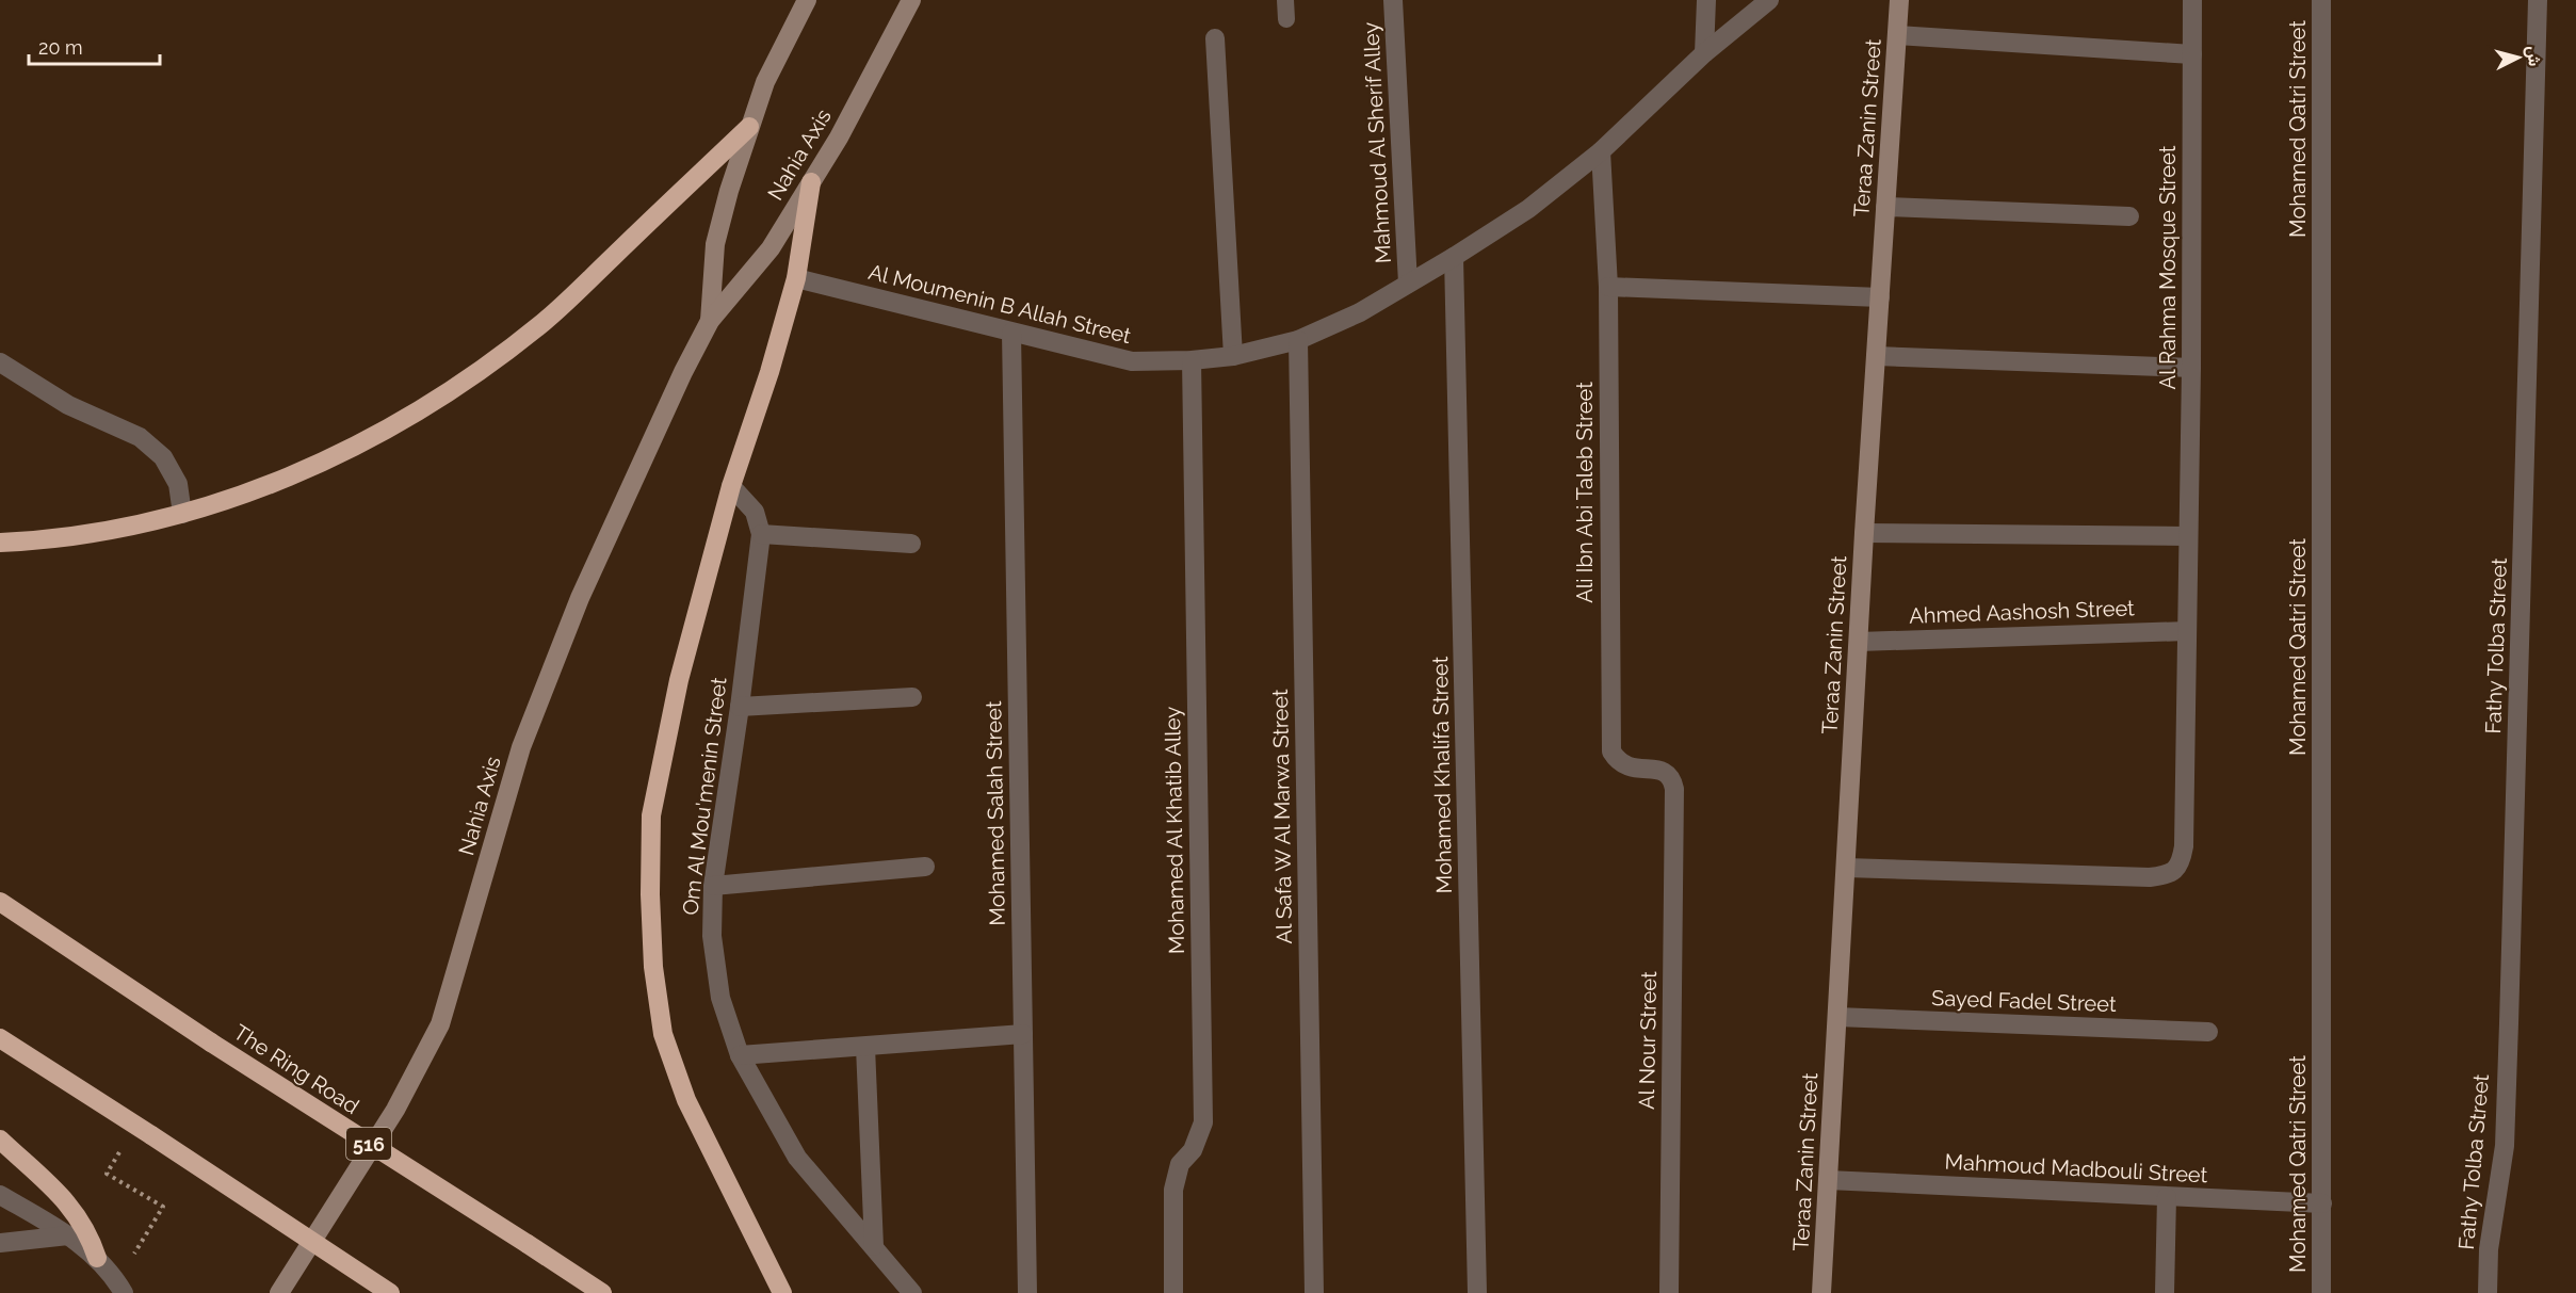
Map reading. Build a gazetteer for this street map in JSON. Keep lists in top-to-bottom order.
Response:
{
  "streets": {
    "highway": ["The Ring Road", "516"],
    "main road": ["Teraa Zanin Street", "Nahia Axis"],
    "street": [
      "Mohamed Qatri Street",
      "Mahmoud Al Sherif Alley",
      "Al Rahma Mosque Street",
      "Al Moumenin B Allah Street",
      "Ali Ibn Abi Taleb Street",
      "Ahmed Aashosh Street",
      "Fathy Tolba Street",
      "Mohamed Khalifa Street",
      "Om Al Mou'menin Street",
      "Mohamed Salah Street",
      "Al Safa W Al Marwa Street",
      "Mohamed Al Khatib Alley",
      "Sayed Fadel Street",
      "Al Nour Street",
      "Mahmoud Madbouli Street"
    ]
  },
  "crossings": [
    ["Teraa Zanin Street", "Al Rahma Mosque Street"],
    ["Teraa Zanin Street", "Ahmed Aashosh Street"],
    ["Teraa Zanin Street", "Sayed Fadel Street"],
    ["Teraa Zanin Street", "Mahmoud Madbouli Street"],
    ["Mohamed Qatri Street", "Mahmoud Madbouli Street"],
    ["Mahmoud Al Sherif Alley", "Al Moumenin B Allah Street"],
    ["Al Rahma Mosque Street", "Ahmed Aashosh Street"],
    ["Al Moumenin B Allah Street", "Ali Ibn Abi Taleb Street"],
    ["Al Moumenin B Allah Street", "Mohamed Khalifa Street"],
    ["Al Moumenin B Allah Street", "Mohamed Salah Street"],
    ["Al Moumenin B Allah Street", "Al Safa W Al Marwa Street"],
    ["Al Moumenin B Allah Street", "Mohamed Al Khatib Alley"],
    ["Ali Ibn Abi Taleb Street", "Al Nour Street"]
  ],
  "scale_bar": "20 m",
  "north": "right"
}
